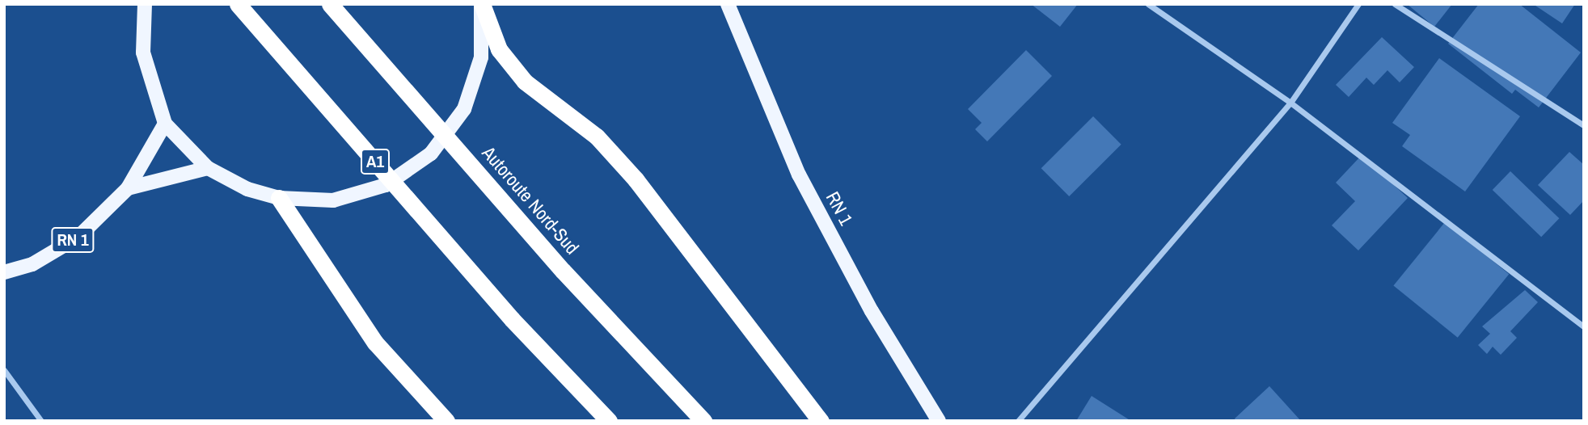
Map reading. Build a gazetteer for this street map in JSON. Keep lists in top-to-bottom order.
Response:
{
  "streets": {
    "highway": ["A1", "Autoroute Nord-Sud"],
    "main road": ["RN 1"]
  }
}
